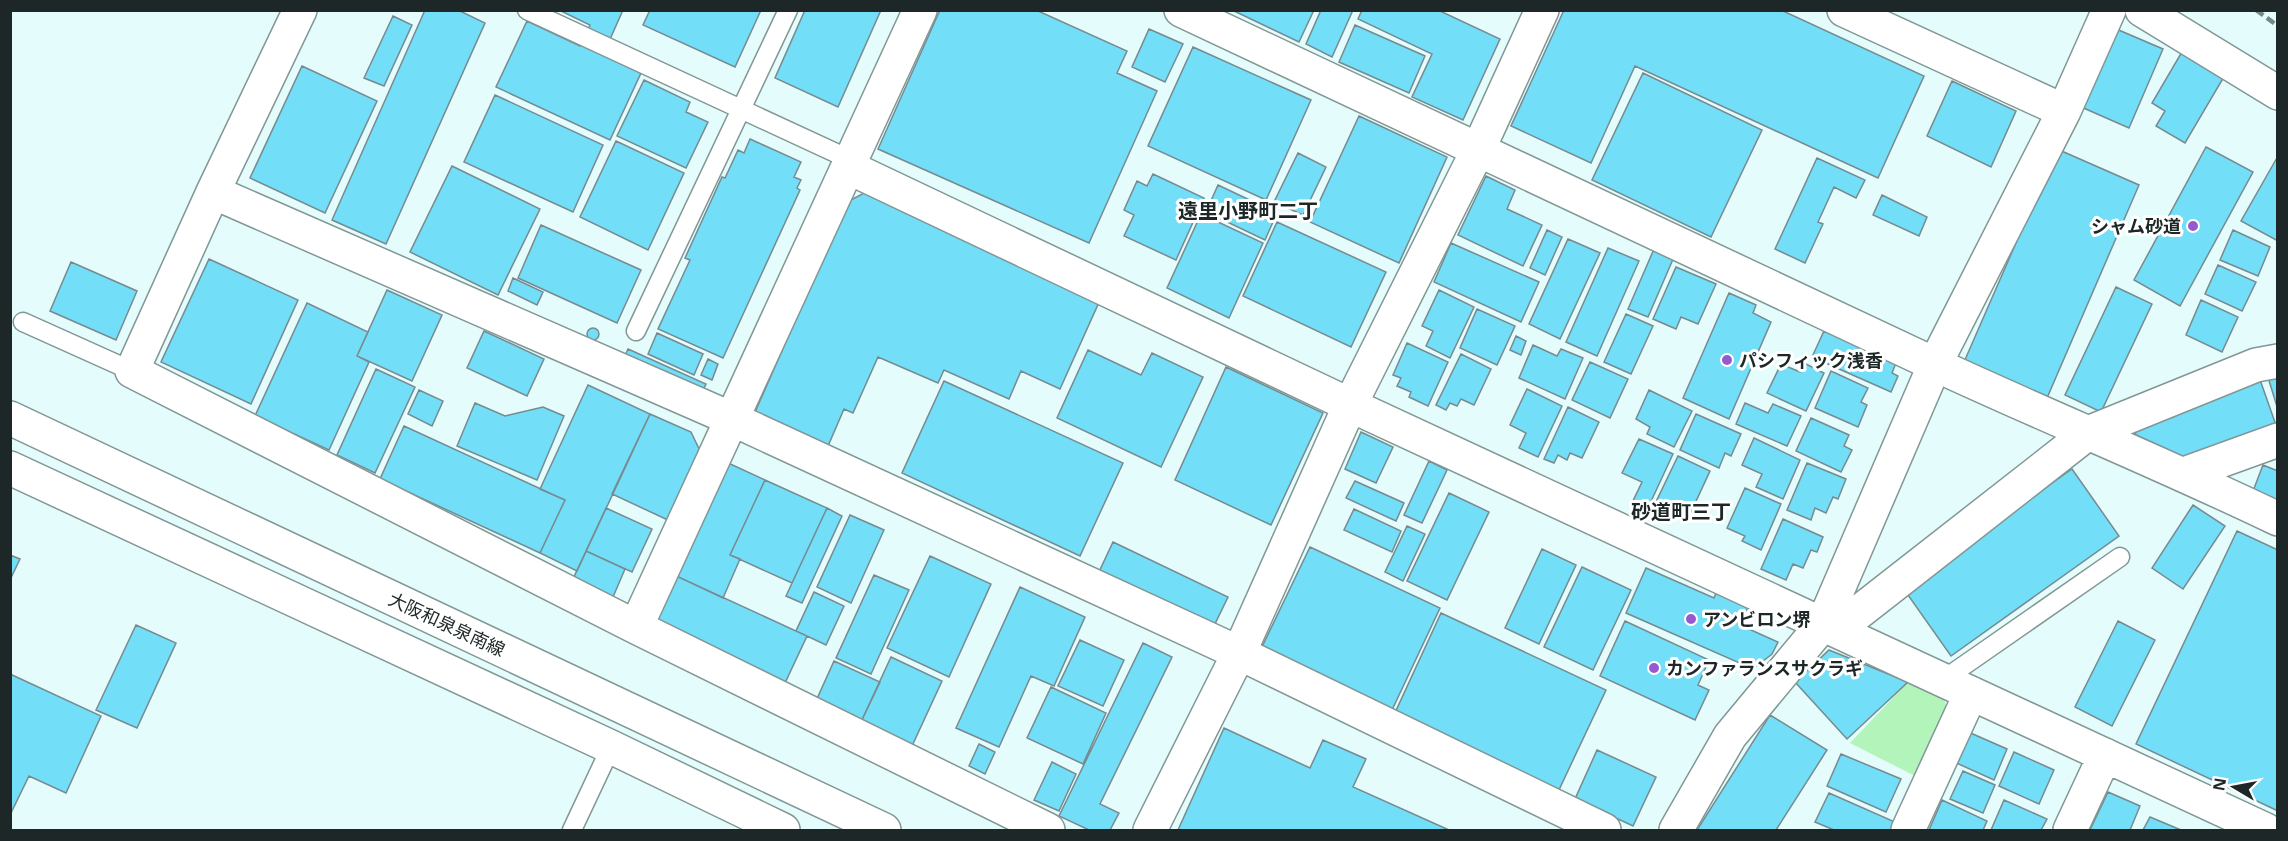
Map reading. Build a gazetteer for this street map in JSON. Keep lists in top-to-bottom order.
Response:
{
  "streets": {
    "street": ["大阪和泉泉南線"]
  },
  "districts": ["遠里小野町二丁", "砂道町三丁"],
  "places": [
    "シャム砂道",
    "パシフィック浅香",
    "アンビロン堺",
    "カンファランスサクラギ"
  ],
  "north": "left"
}
